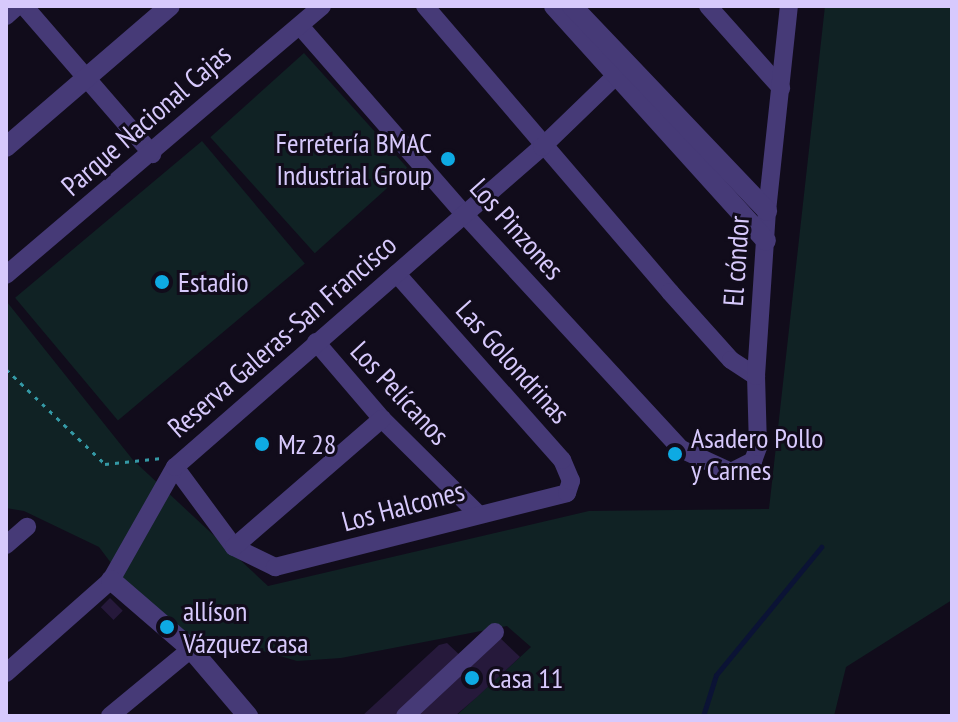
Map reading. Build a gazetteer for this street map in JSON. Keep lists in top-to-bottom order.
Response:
{
  "streets": {
    "street": [
      "Parque Nacional Cajas",
      "Los Pinzones",
      "El cóndor",
      "Reserva Galeras-San Francisco",
      "Las Golondrinas",
      "Los Pelícanos",
      "Los Halcones"
    ]
  },
  "crossings": [
    ["Parque Nacional Cajas", "Los Pinzones"],
    ["Los Pinzones", "El cóndor"],
    ["Los Pinzones", "Reserva Galeras-San Francisco"],
    ["Reserva Galeras-San Francisco", "Las Golondrinas"],
    ["Reserva Galeras-San Francisco", "Los Pelícanos"],
    ["Las Golondrinas", "Los Halcones"],
    ["Los Pelícanos", "Los Halcones"]
  ],
  "places": [
    "Ferretería BMAC Industrial Group",
    "Estadio",
    "Mz 28",
    "Asadero Pollo y Carnes",
    "allíson Vázquez casa",
    "Casa 11"
  ]
}
